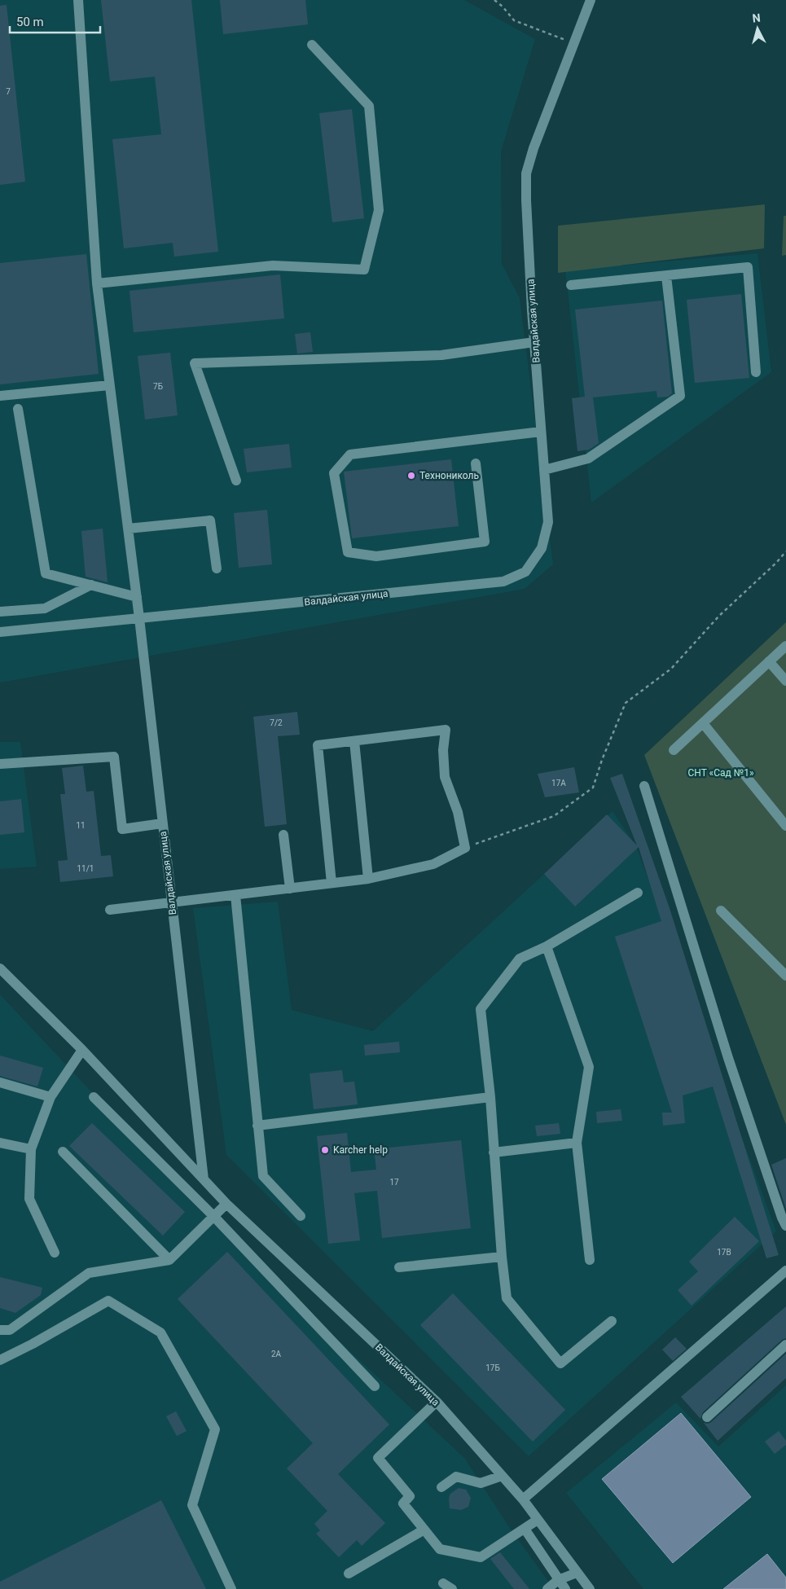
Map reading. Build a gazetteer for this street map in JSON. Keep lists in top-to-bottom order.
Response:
{
  "streets": {
    "street": ["Валдайская улица"]
  },
  "parks": ["СНТ «Сад №1»"],
  "places": ["Технониколь", "Karcher help"],
  "house_numbers": [
    "7",
    "7Б",
    "7/2",
    "17А",
    "11",
    "11/1",
    "17",
    "17В",
    "2А",
    "17Б"
  ],
  "scale_bar": "50 m",
  "north": "top"
}
